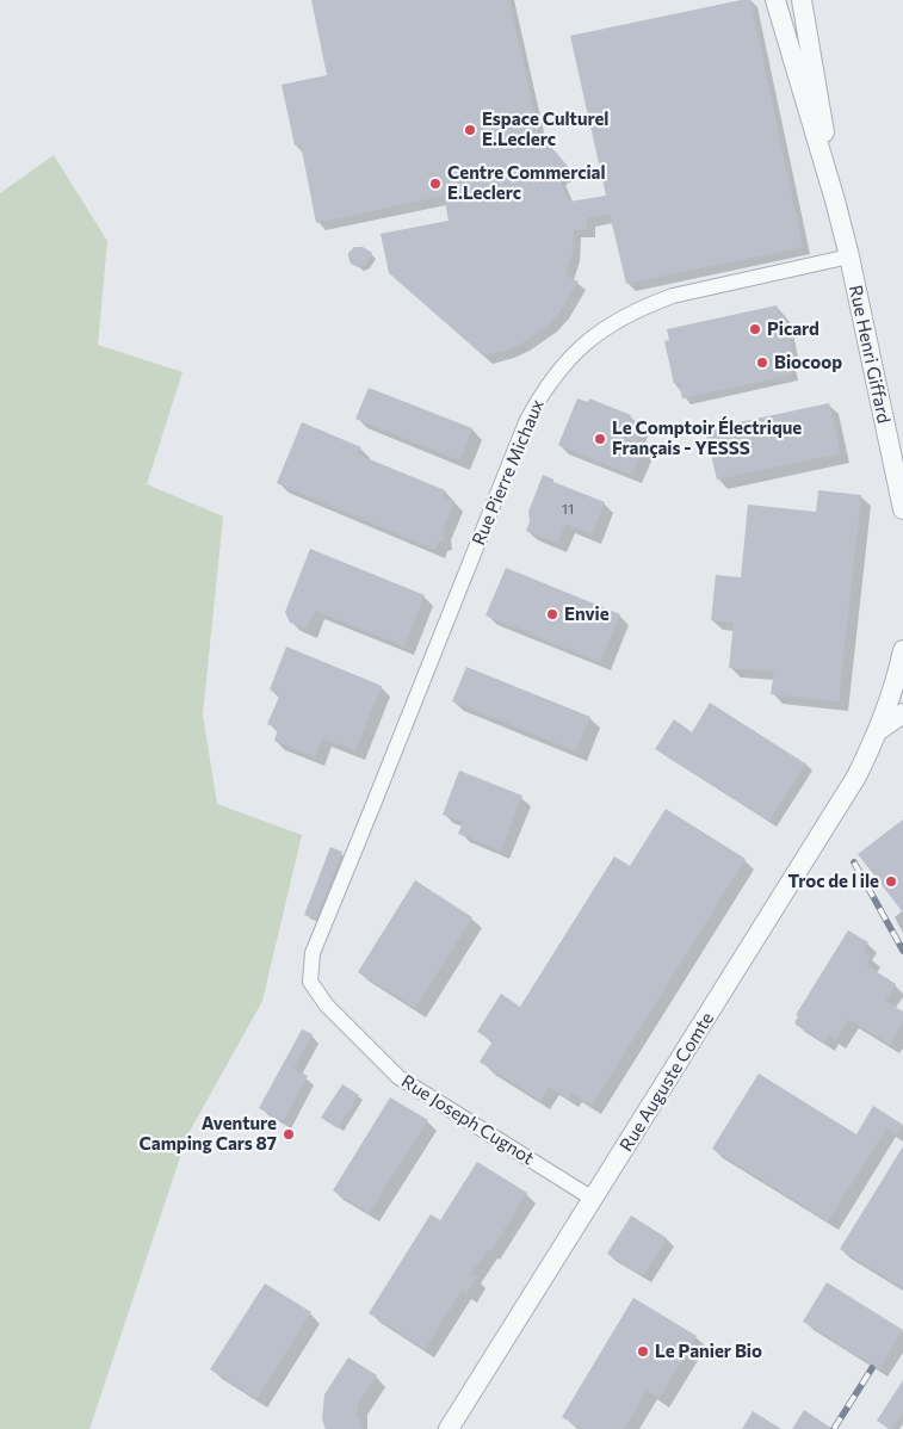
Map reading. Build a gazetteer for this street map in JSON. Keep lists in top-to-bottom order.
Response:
{
  "streets": {
    "street": [
      "Rue Henri Giffard",
      "Rue Pierre Michaux",
      "Rue Auguste Comte",
      "Rue Joseph Cugnot"
    ]
  },
  "crossings": [
    ["Rue Henri Giffard", "Rue Pierre Michaux"],
    ["Rue Pierre Michaux", "Rue Joseph Cugnot"],
    ["Rue Auguste Comte", "Rue Joseph Cugnot"]
  ],
  "places": [
    "Espace Culturel E.Leclerc",
    "Centre Commercial E.Leclerc",
    "Picard",
    "Biocoop",
    "Le Comptoir Électrique Français - YESSS",
    "Envie",
    "Troc de l ile",
    "Aventure Camping Cars 87",
    "Le Panier Bio"
  ],
  "house_numbers": ["11"]
}
